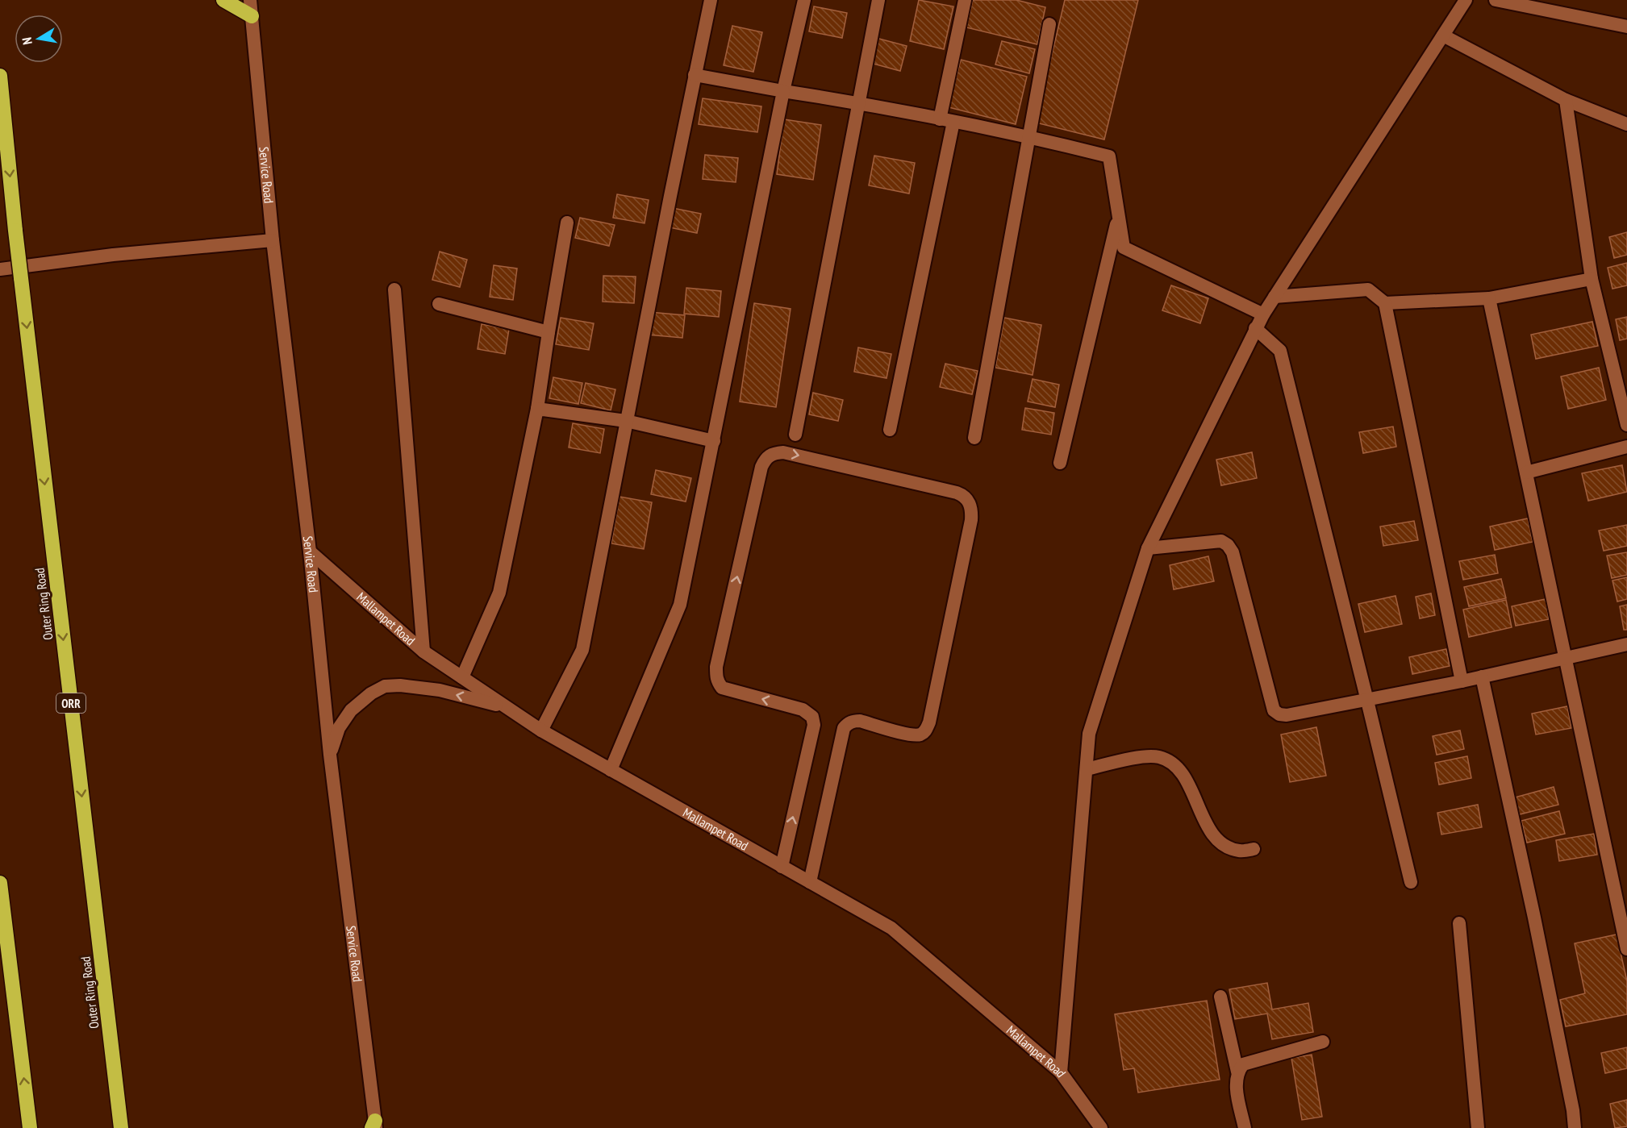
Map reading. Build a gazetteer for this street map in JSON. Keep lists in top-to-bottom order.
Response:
{
  "streets": {
    "highway": ["Outer Ring Road", "ORR"],
    "street": ["Service Road", "Mallampet Road"]
  },
  "crossings": [
    ["Service Road", "Mallampet Road"]
  ],
  "one_way": ["Outer Ring Road"],
  "north": "left"
}
